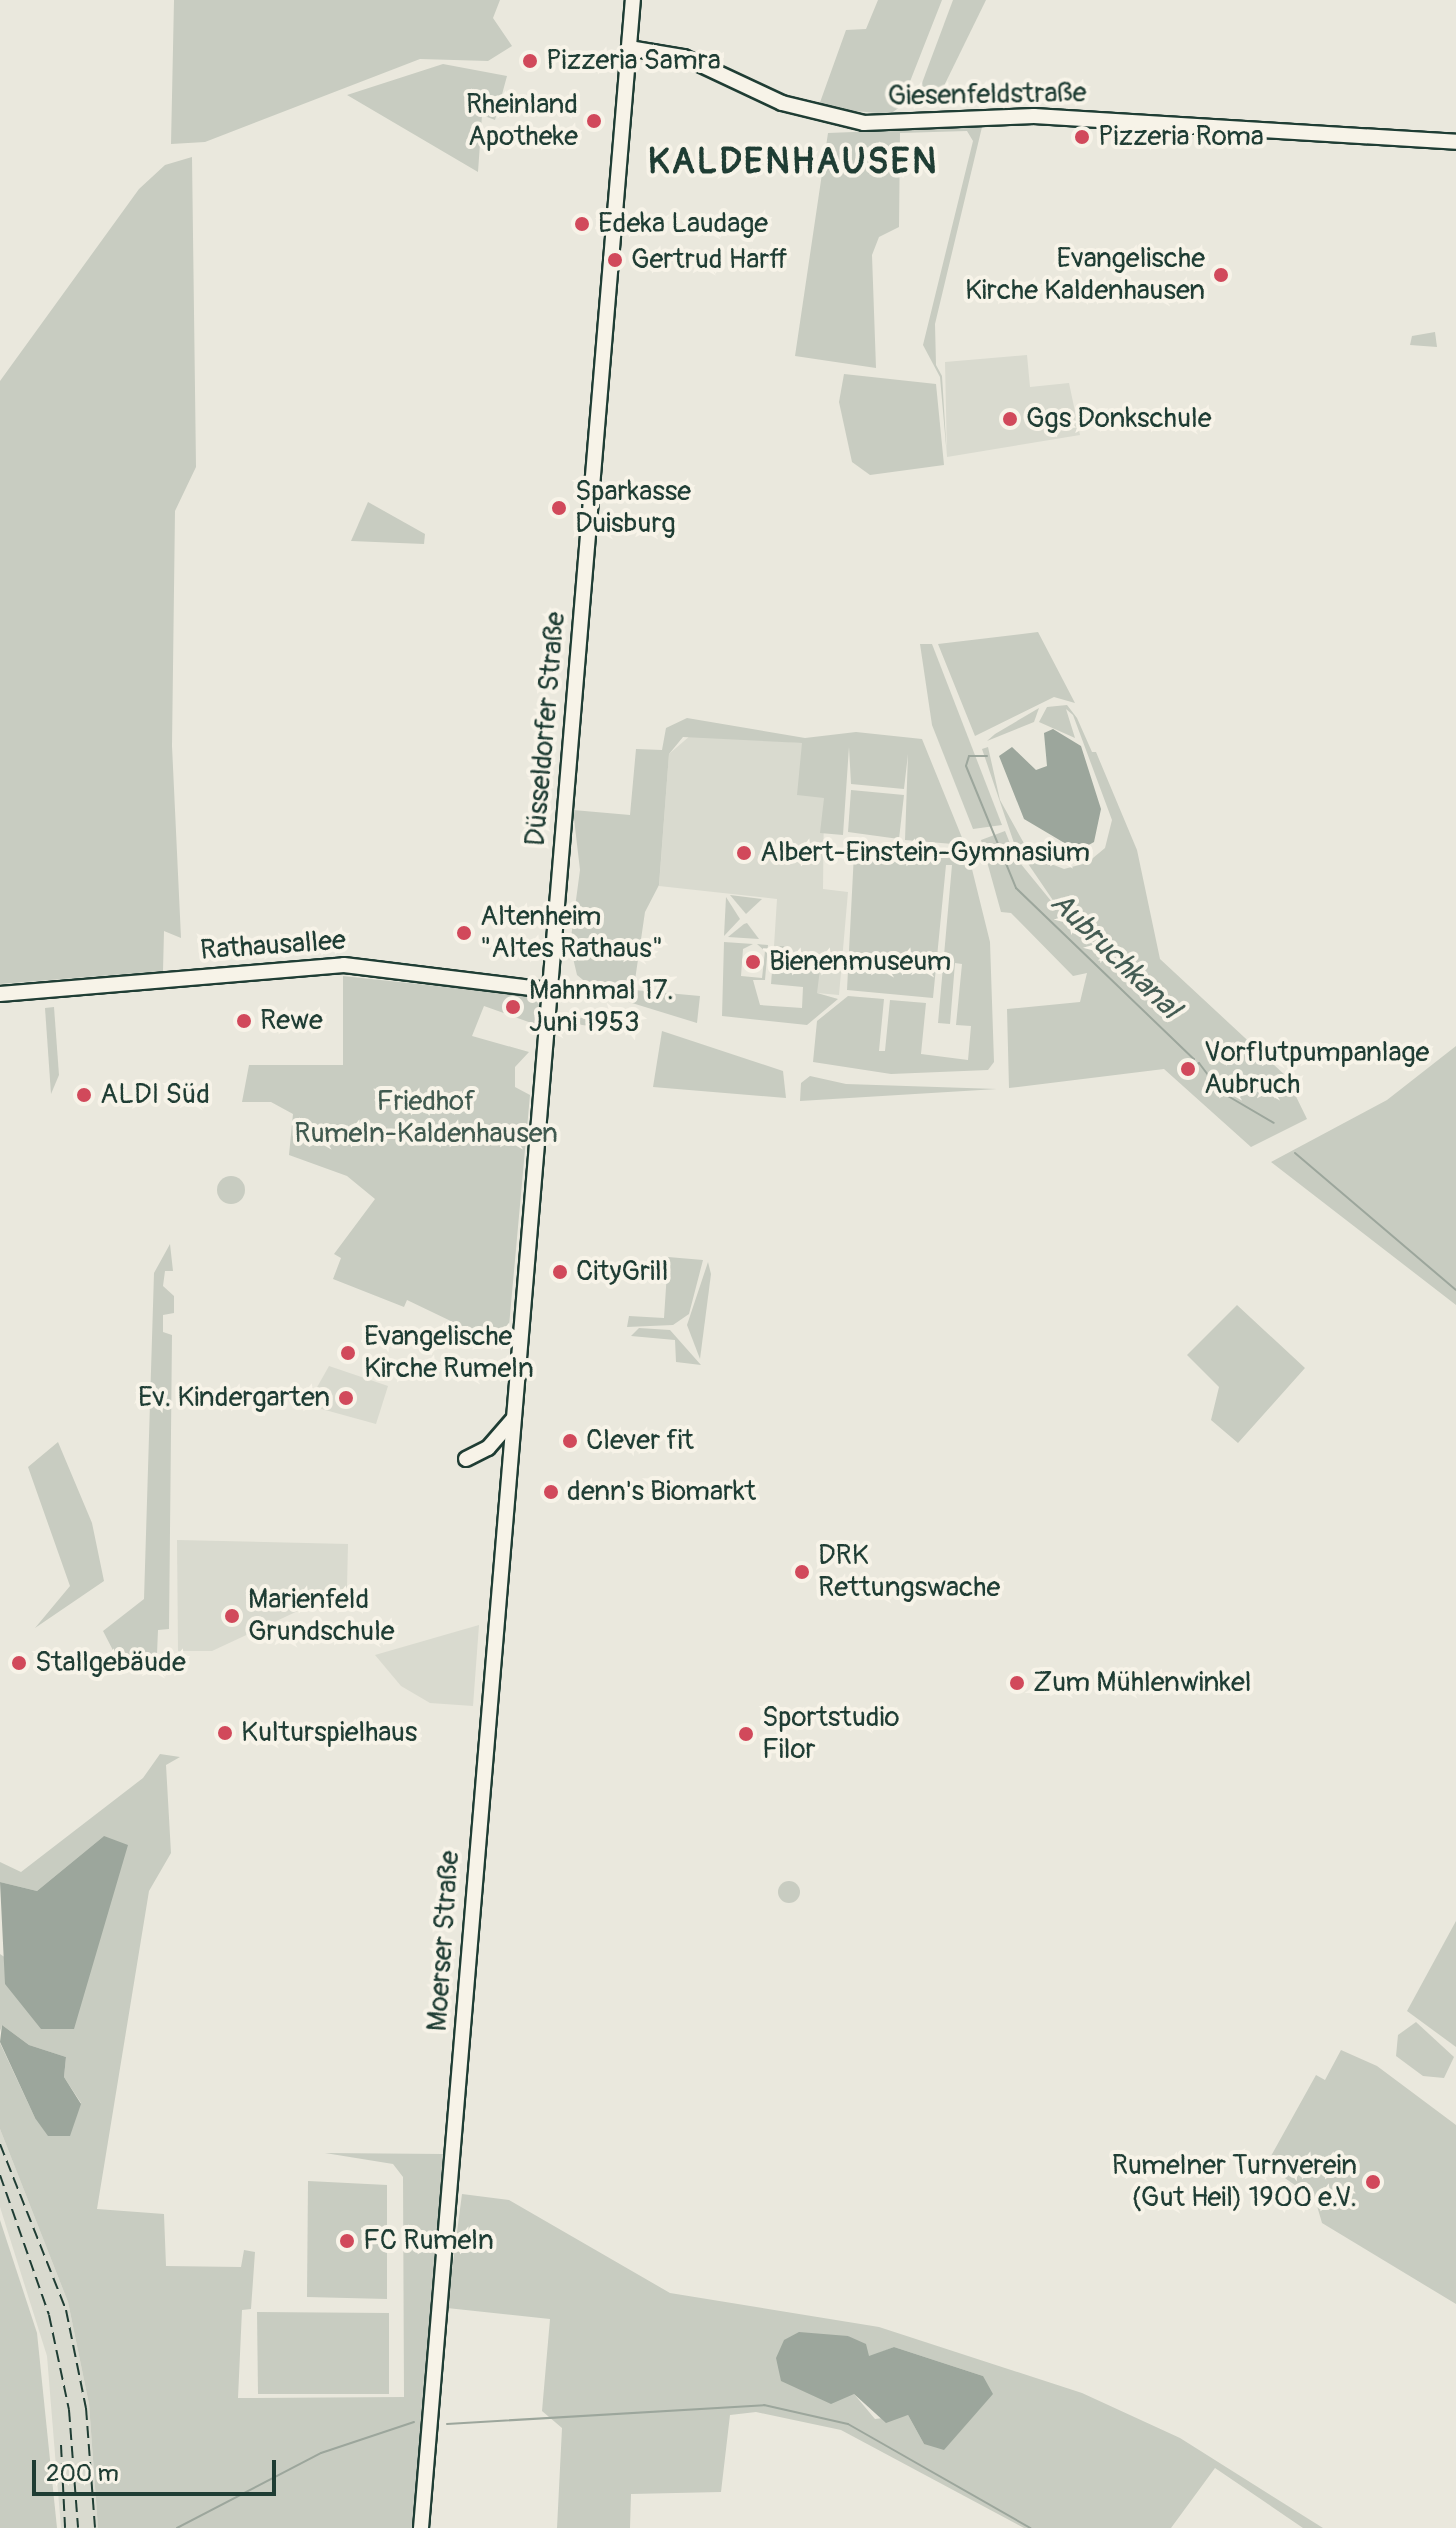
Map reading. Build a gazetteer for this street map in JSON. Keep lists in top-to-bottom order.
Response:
{
  "streets": {
    "main road": [
      "Giesenfeldstraße",
      "Düsseldorfer Straße",
      "Rathausallee",
      "Moerser Straße"
    ]
  },
  "crossings": [
    ["Giesenfeldstraße", "Düsseldorfer Straße"],
    ["Düsseldorfer Straße", "Rathausallee"],
    ["Düsseldorfer Straße", "Moerser Straße"]
  ],
  "districts": ["KALDENHAUSEN"],
  "water": ["Aubruchkanal"],
  "parks": ["Friedhof Rumeln-Kaldenhausen"],
  "places": [
    "Pizzeria Samra",
    "Rheinland Apotheke",
    "Pizzeria Roma",
    "Edeka Laudage",
    "Gertrud Harff",
    "Evangelische Kirche Kaldenhausen",
    "Ggs Donkschule",
    "Sparkasse Duisburg",
    "Albert-Einstein-Gymnasium",
    "Altenheim \"Altes Rathaus\"",
    "Bienenmuseum",
    "Mahnmal 17. Juni 1953",
    "Rewe",
    "Vorflutpumpanlage Aubruch",
    "ALDI Süd",
    "CityGrill",
    "Evangelische Kirche Rumeln",
    "Ev. Kindergarten",
    "Clever fit",
    "denn's Biomarkt",
    "DRK Rettungswache",
    "Marienfeld Grundschule",
    "Stallgebäude",
    "Zum Mühlenwinkel",
    "Kulturspielhaus",
    "Sportstudio Filor",
    "Rumelner Turnverein (Gut Heil) 1900 e.V.",
    "FC Rumeln"
  ],
  "scale_bar": "200 m"
}
